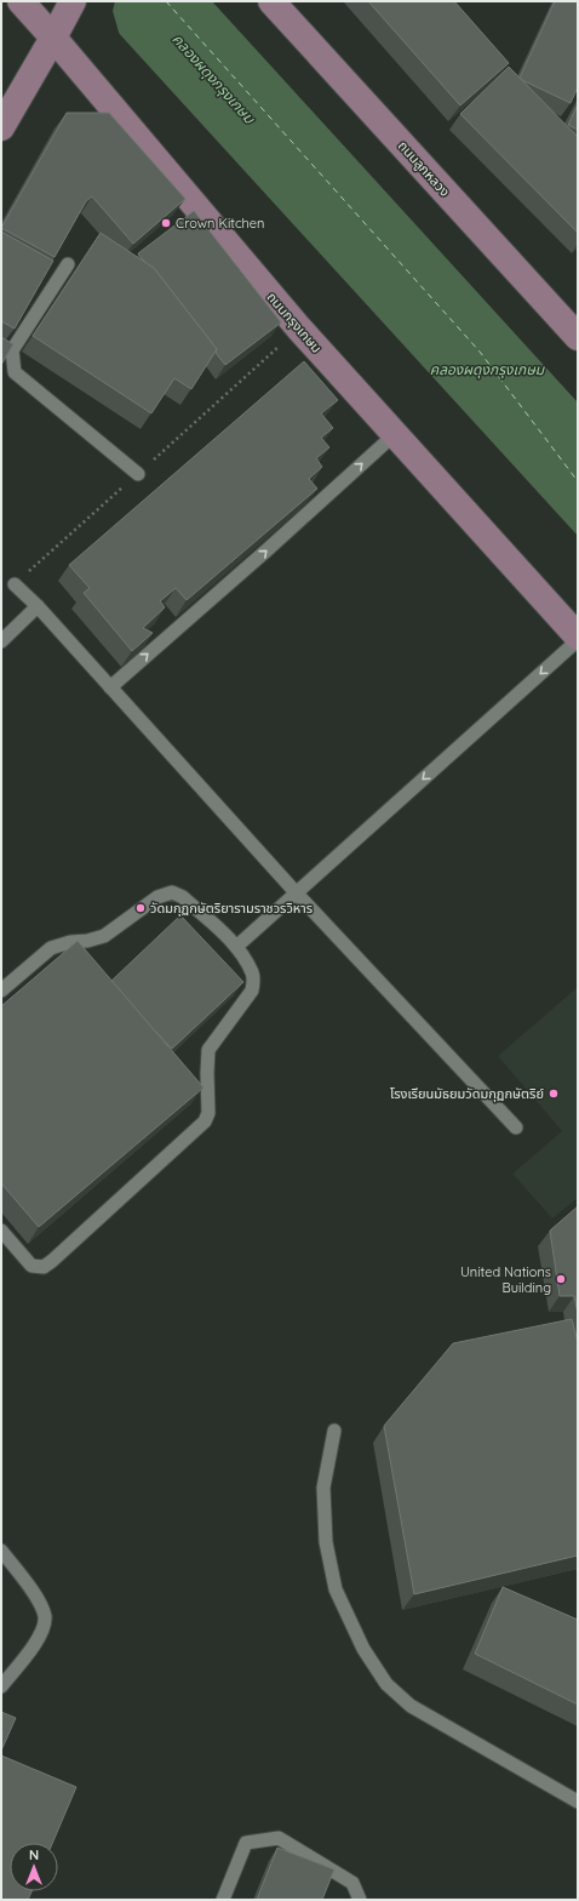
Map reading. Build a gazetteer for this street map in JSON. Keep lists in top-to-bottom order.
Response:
{
  "streets": {
    "main road": ["ถนนลูกหลวง", "ถนนกรุงเกษม"]
  },
  "water": ["คลองผดุงกรุงเกษม"],
  "places": [
    "Crown Kitchen",
    "วัดมกุฏกษัตริยารามราชวรวิหาร",
    "โรงเรียนมัธยมวัดมกุฏกษัตริย์",
    "United Nations Building"
  ],
  "north": "top"
}
